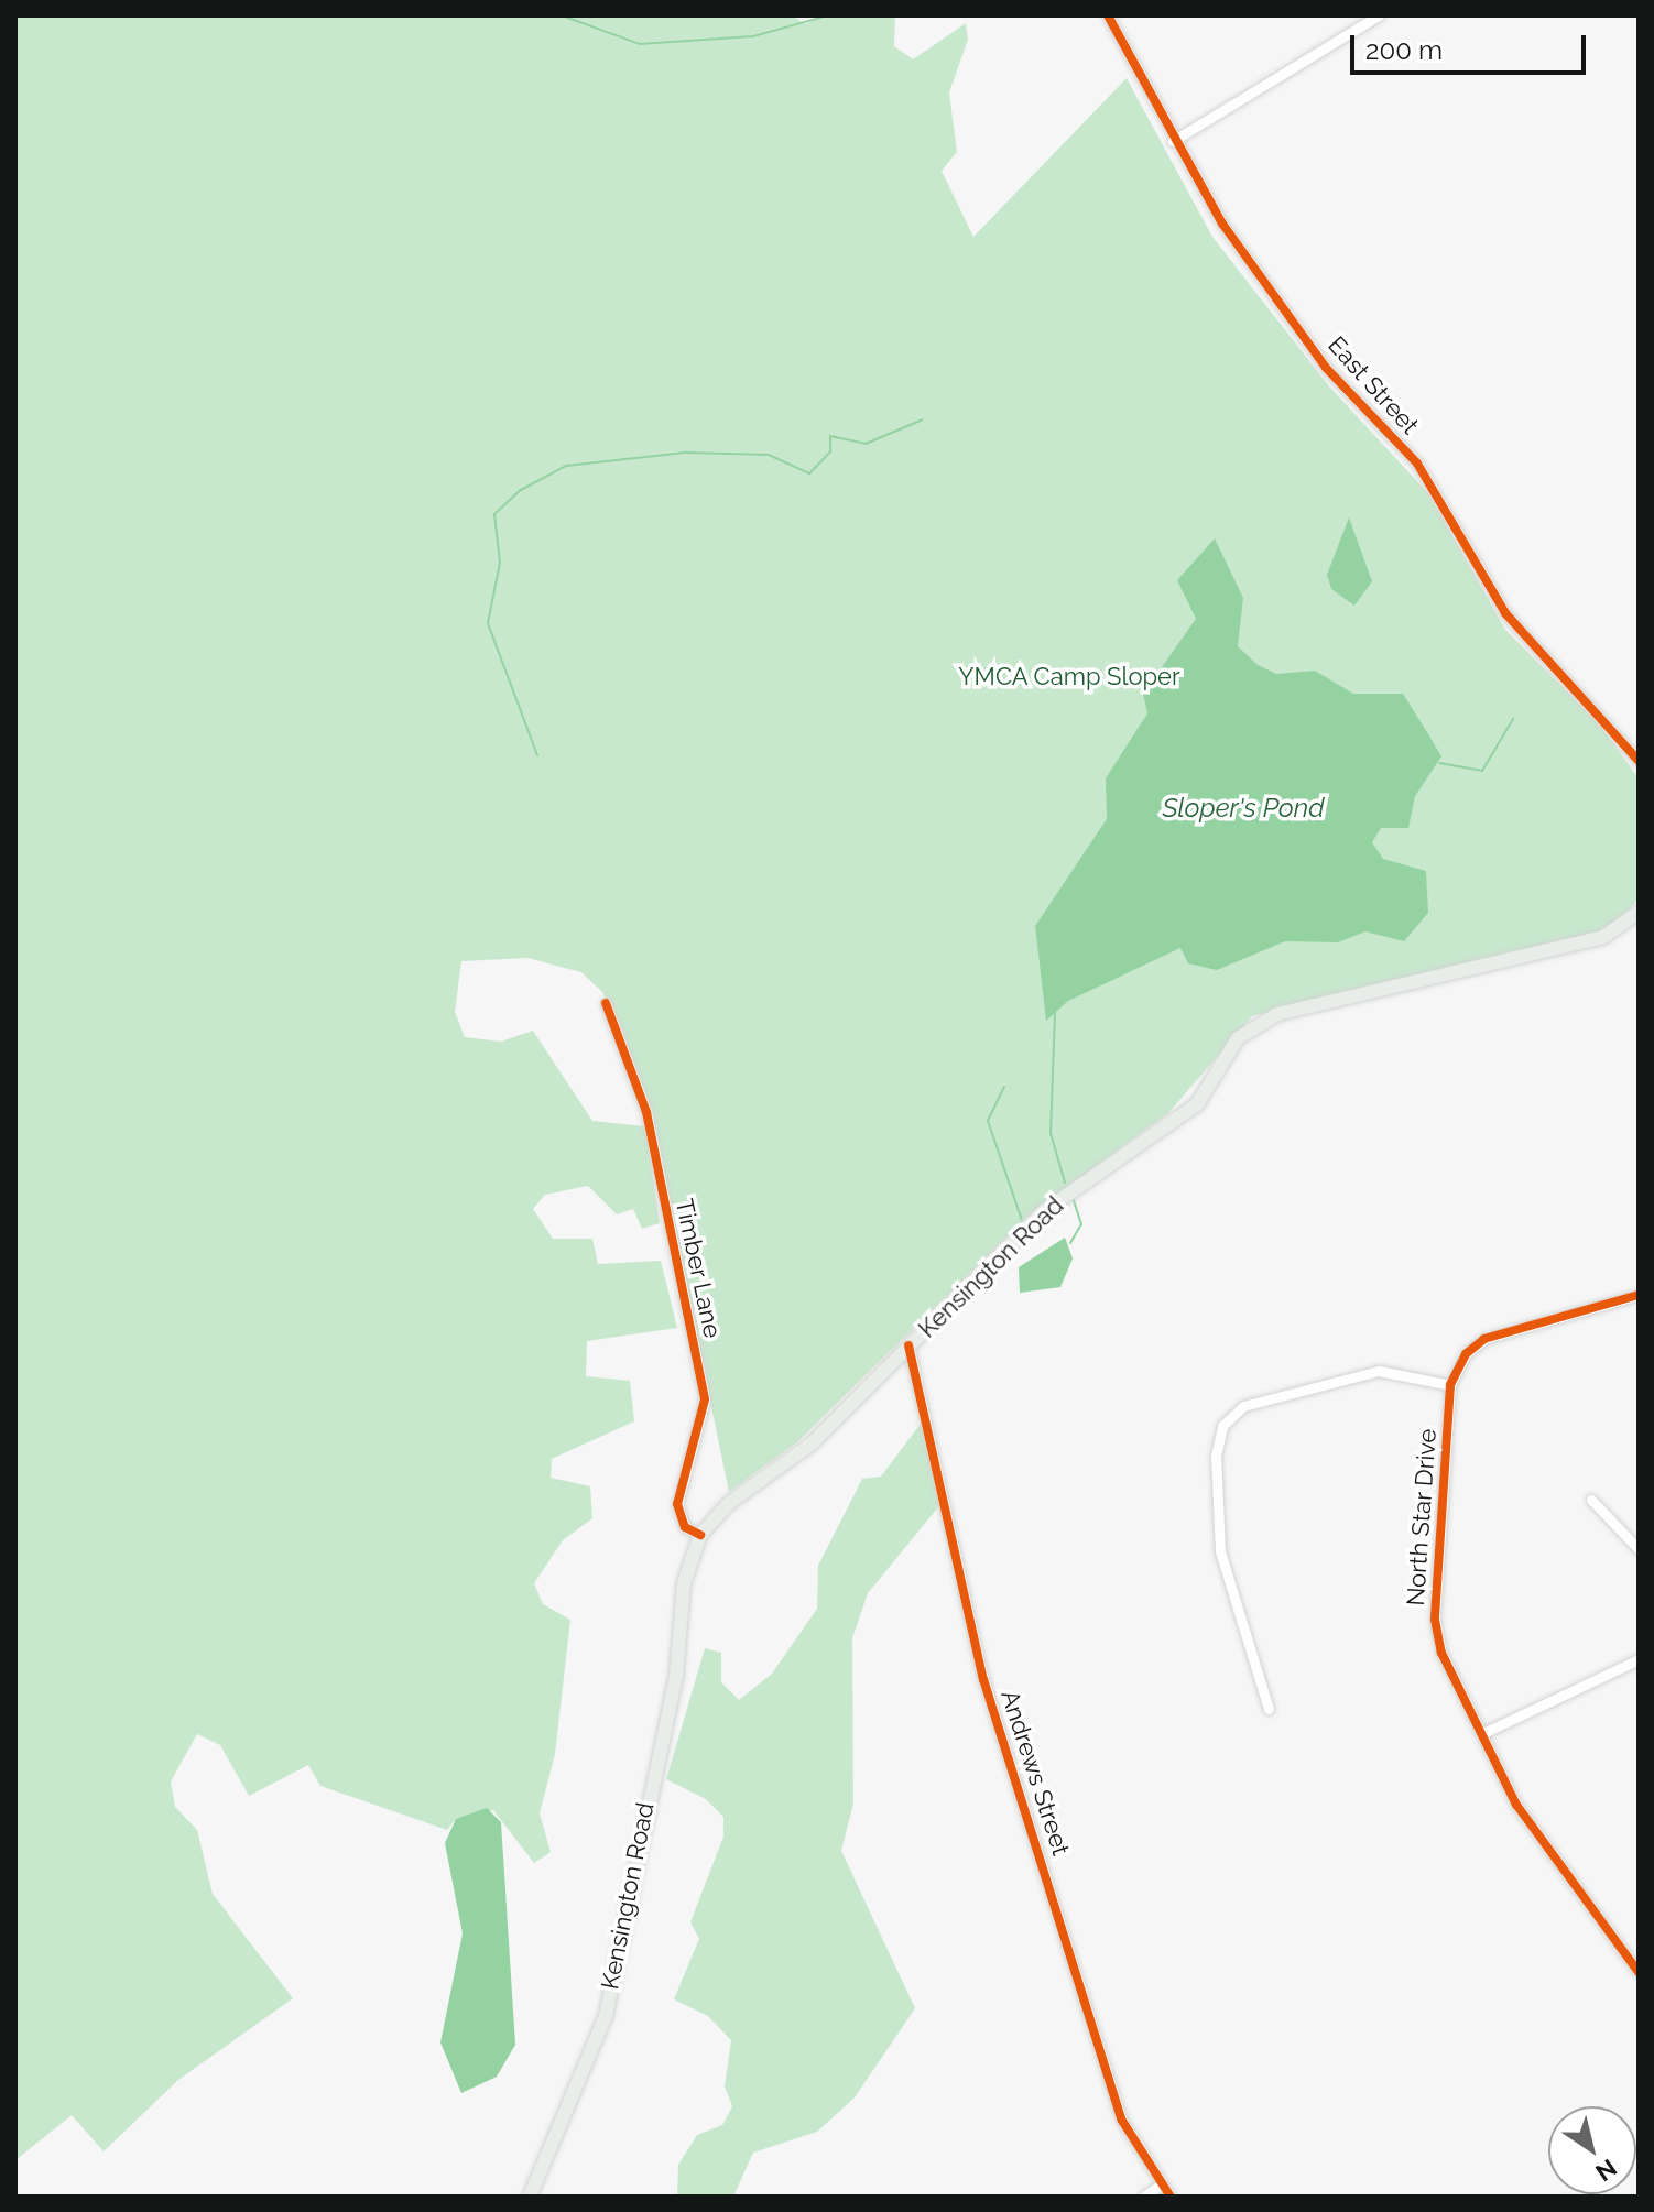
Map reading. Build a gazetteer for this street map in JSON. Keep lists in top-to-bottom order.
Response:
{
  "streets": {
    "main road": ["Kensington Road"],
    "street": [
      "East Street",
      "Timber Lane",
      "North Star Drive",
      "Andrews Street"
    ]
  },
  "crossings": [
    ["Kensington Road", "Timber Lane"],
    ["Kensington Road", "Andrews Street"]
  ],
  "water": ["Sloper's Pond"],
  "parks": ["YMCA Camp Sloper"],
  "scale_bar": "200 m",
  "north": "bottom right"
}
